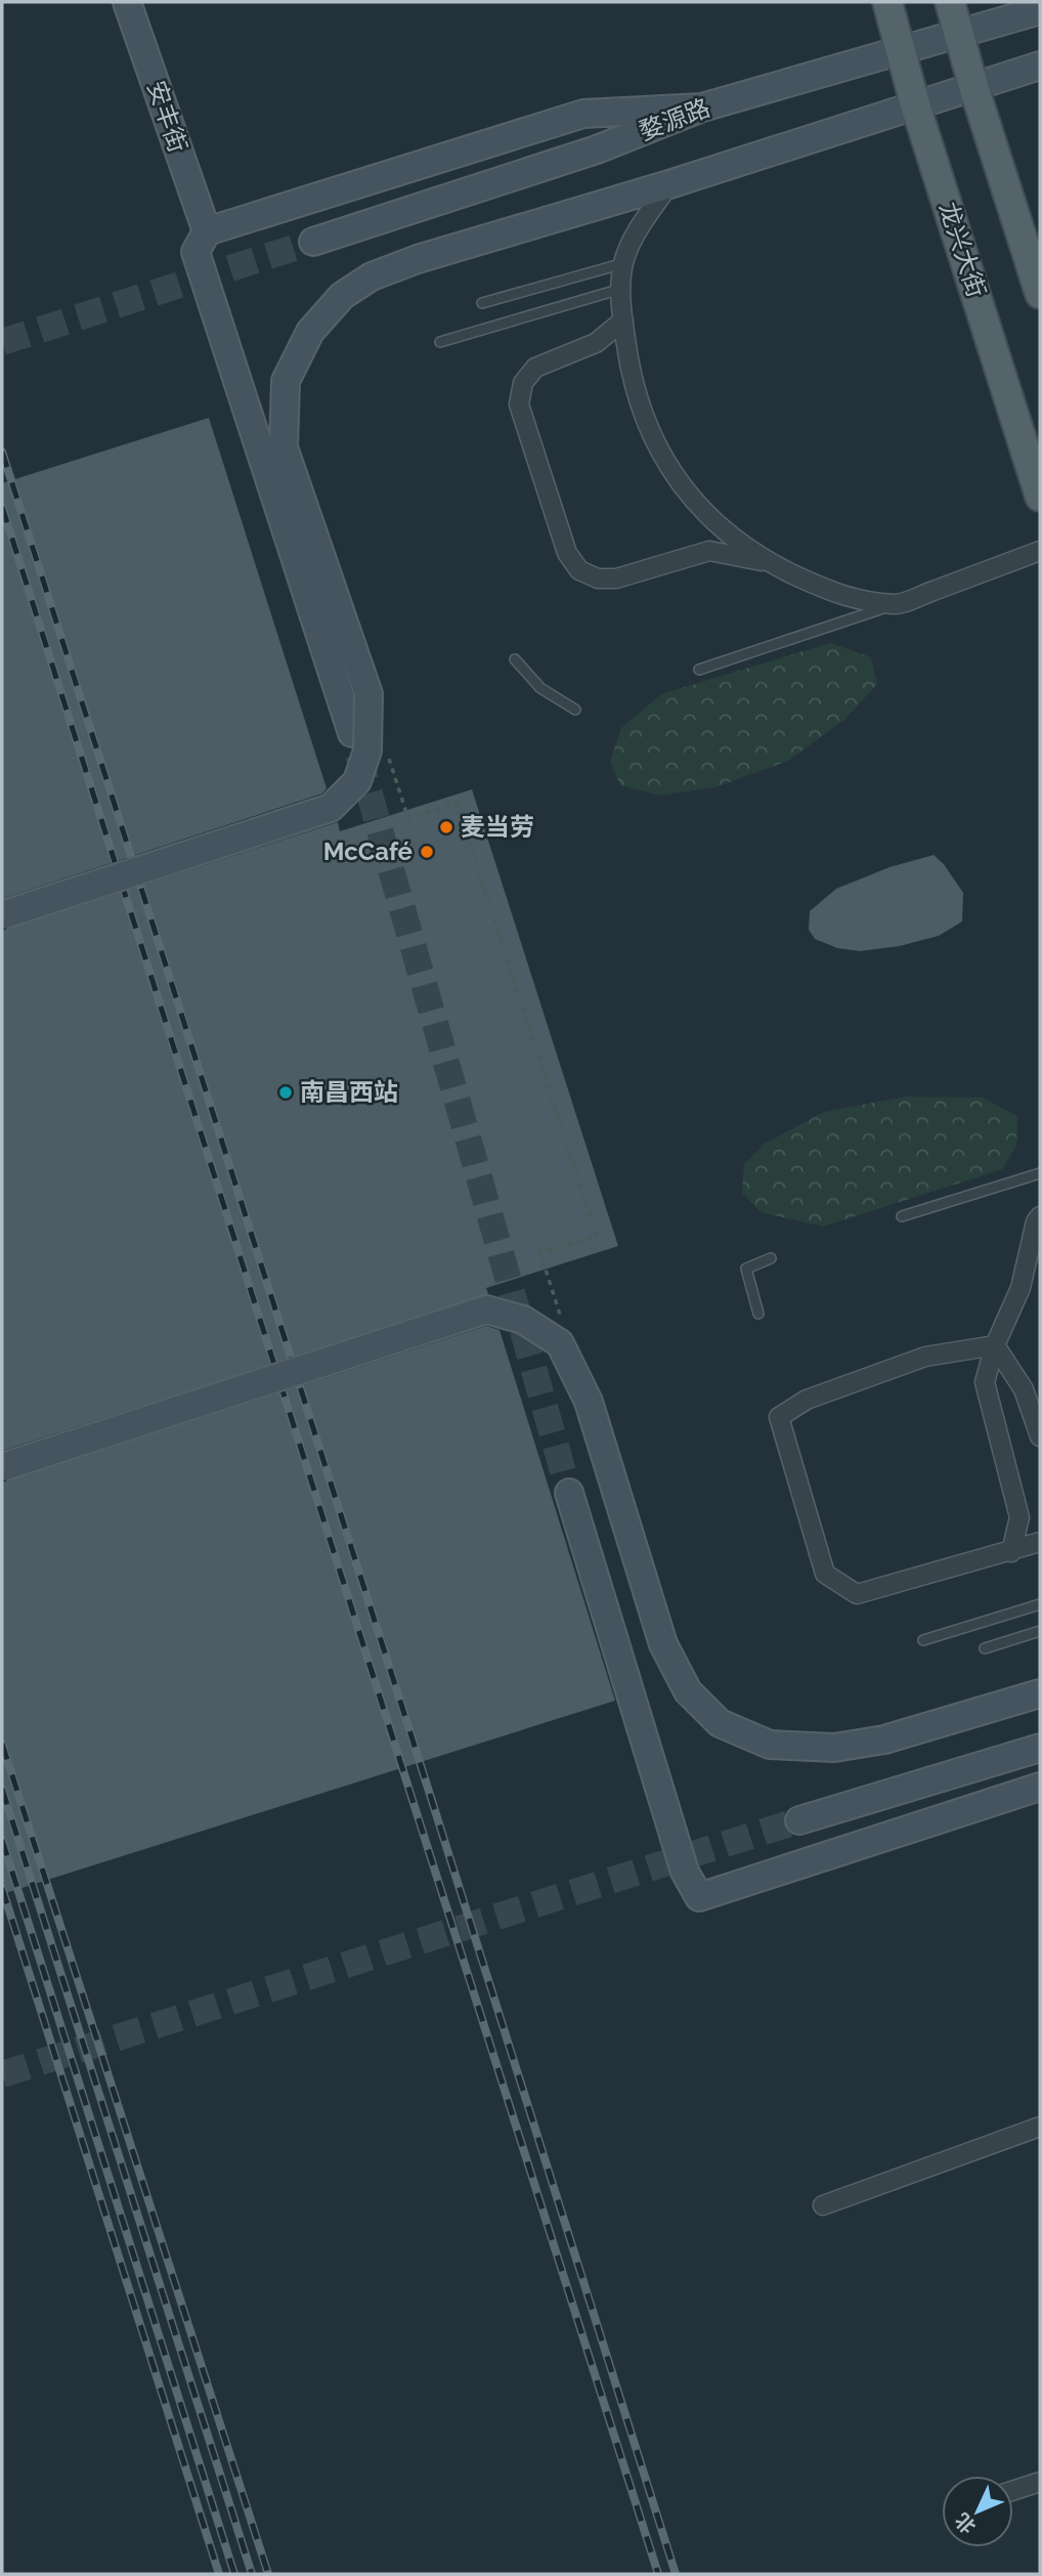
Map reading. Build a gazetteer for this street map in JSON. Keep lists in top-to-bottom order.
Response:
{
  "streets": {
    "main road": ["龙兴大街"],
    "street": ["安丰街", "婺源路"]
  },
  "crossings": [
    ["婺源路", "龙兴大街"]
  ],
  "places": ["麦当劳", "McCafé", "南昌西站"],
  "north": "bottom left"
}
